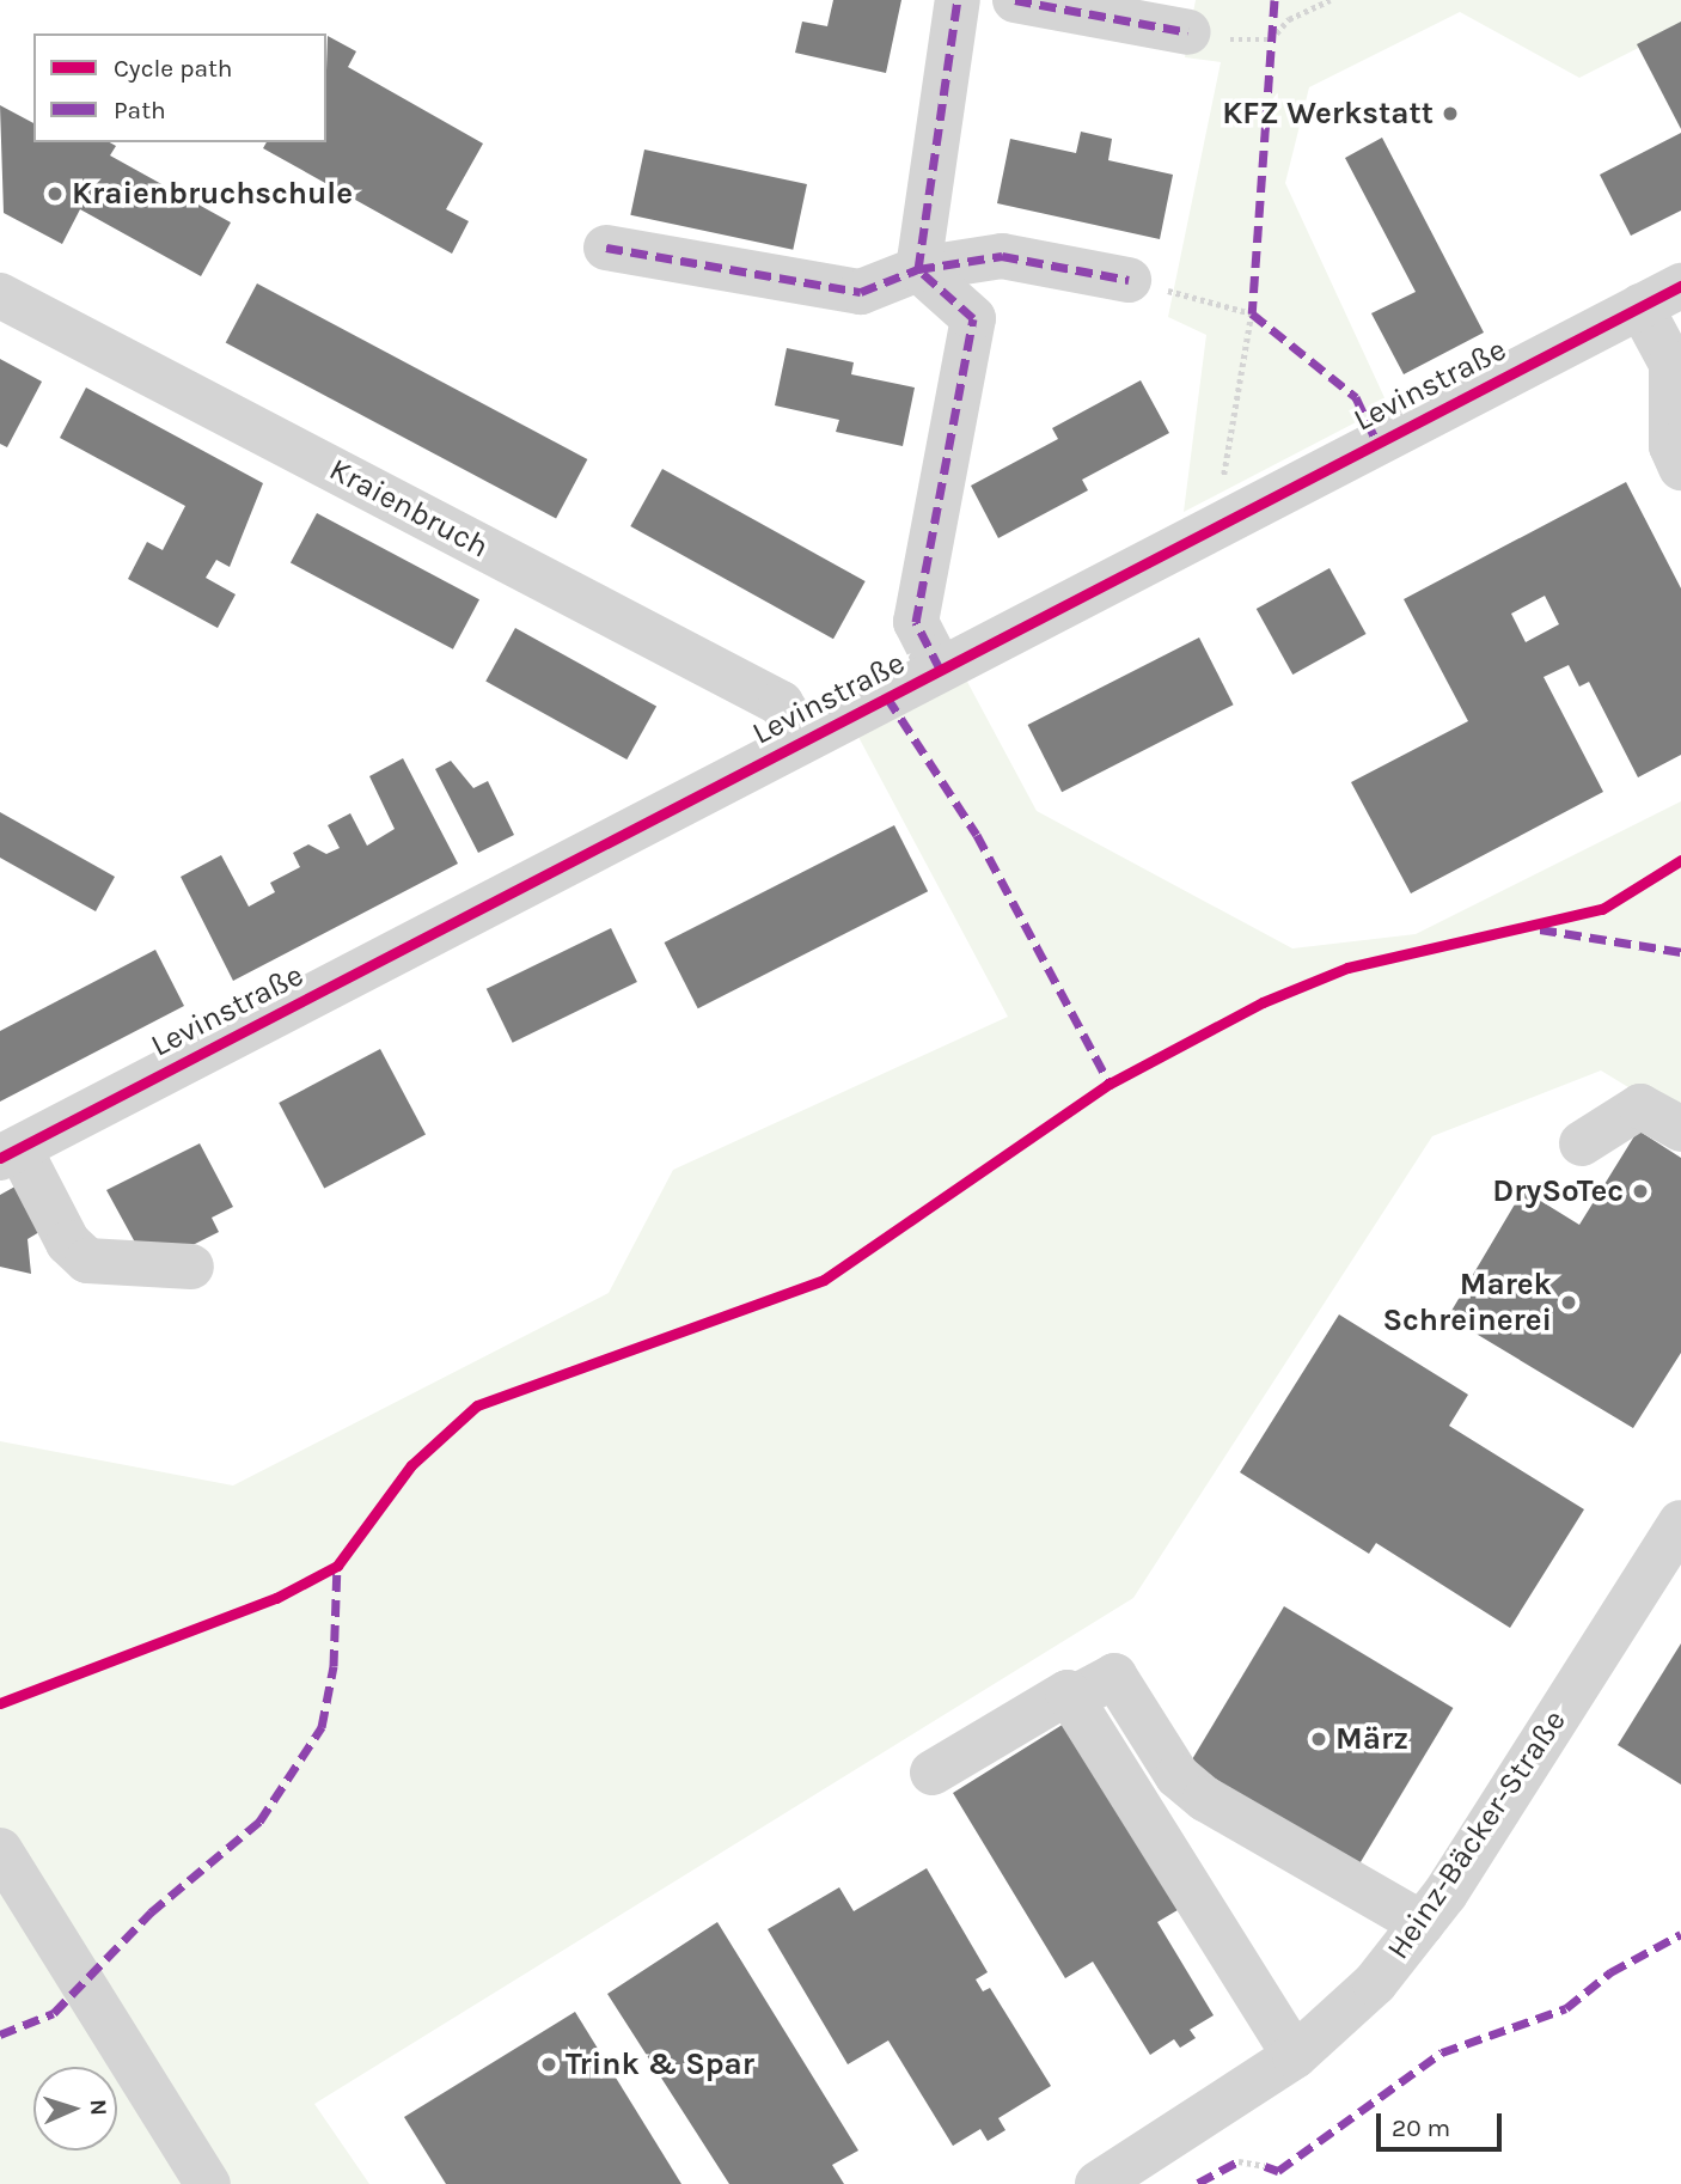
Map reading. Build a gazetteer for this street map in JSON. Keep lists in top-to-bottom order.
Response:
{
  "streets": {
    "street": ["Levinstraße", "Kraienbruch", "Heinz-Bäcker-Straße"]
  },
  "crossings": [
    ["Levinstraße", "Kraienbruch"]
  ],
  "places": [
    "KFZ Werkstatt",
    "Kraienbruchschule",
    "DrySoTec",
    "Marek Schreinerei",
    "März",
    "Trink & Spar"
  ],
  "legend": ["Cycle path", "Path"],
  "scale_bar": "20 m",
  "north": "right"
}
